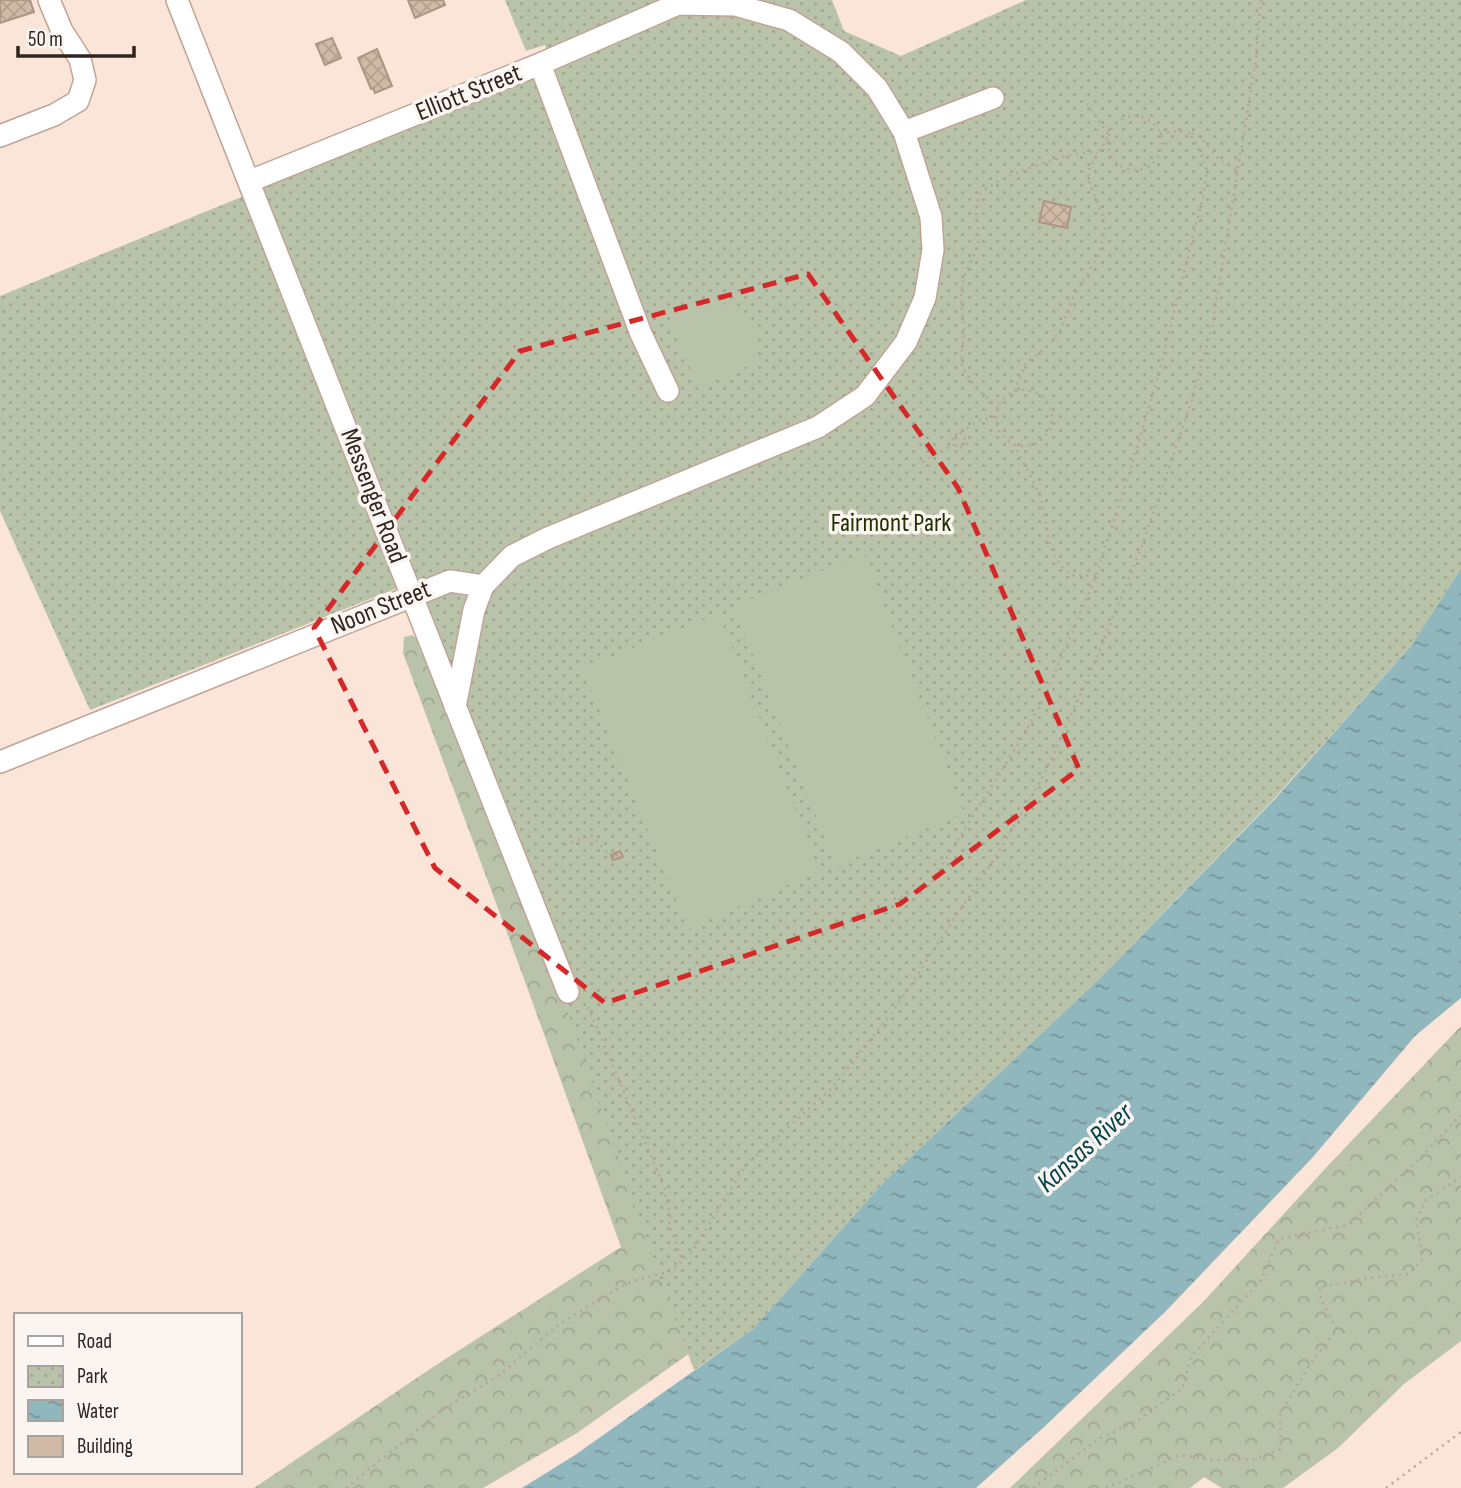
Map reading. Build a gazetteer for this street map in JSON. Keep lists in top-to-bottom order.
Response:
{
  "streets": {
    "street": ["Elliott Street", "Messenger Road", "Noon Street"]
  },
  "crossings": [
    ["Elliott Street", "Messenger Road"],
    ["Messenger Road", "Noon Street"]
  ],
  "water": ["Kansas River"],
  "parks": ["Fairmont Park"],
  "legend": [
    "Road",
    "Park",
    "Water",
    "Building"
  ],
  "scale_bar": "50 m"
}
